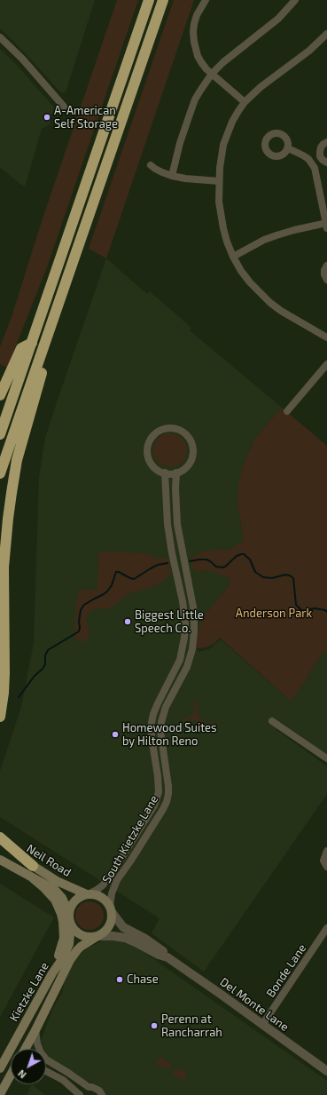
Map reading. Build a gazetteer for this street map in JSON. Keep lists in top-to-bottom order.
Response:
{
  "streets": {
    "main road": ["Neil Road", "Kietzke Lane"],
    "street": ["South Kietzke Lane", "Bonde Lane", "Del Monte Lane"]
  },
  "crossings": [
    ["South Kietzke Lane", "Neil Road"],
    ["South Kietzke Lane", "Kietzke Lane"],
    ["South Kietzke Lane", "Del Monte Lane"],
    ["Neil Road", "Kietzke Lane"],
    ["Neil Road", "Del Monte Lane"],
    ["Bonde Lane", "Del Monte Lane"],
    ["Kietzke Lane", "Del Monte Lane"]
  ],
  "parks": ["Anderson Park"],
  "places": [
    "A-American Self Storage",
    "Biggest Little Speech Co.",
    "Homewood Suites by Hilton Reno",
    "Chase",
    "Perenn at Rancharrah"
  ],
  "north": "bottom left"
}
